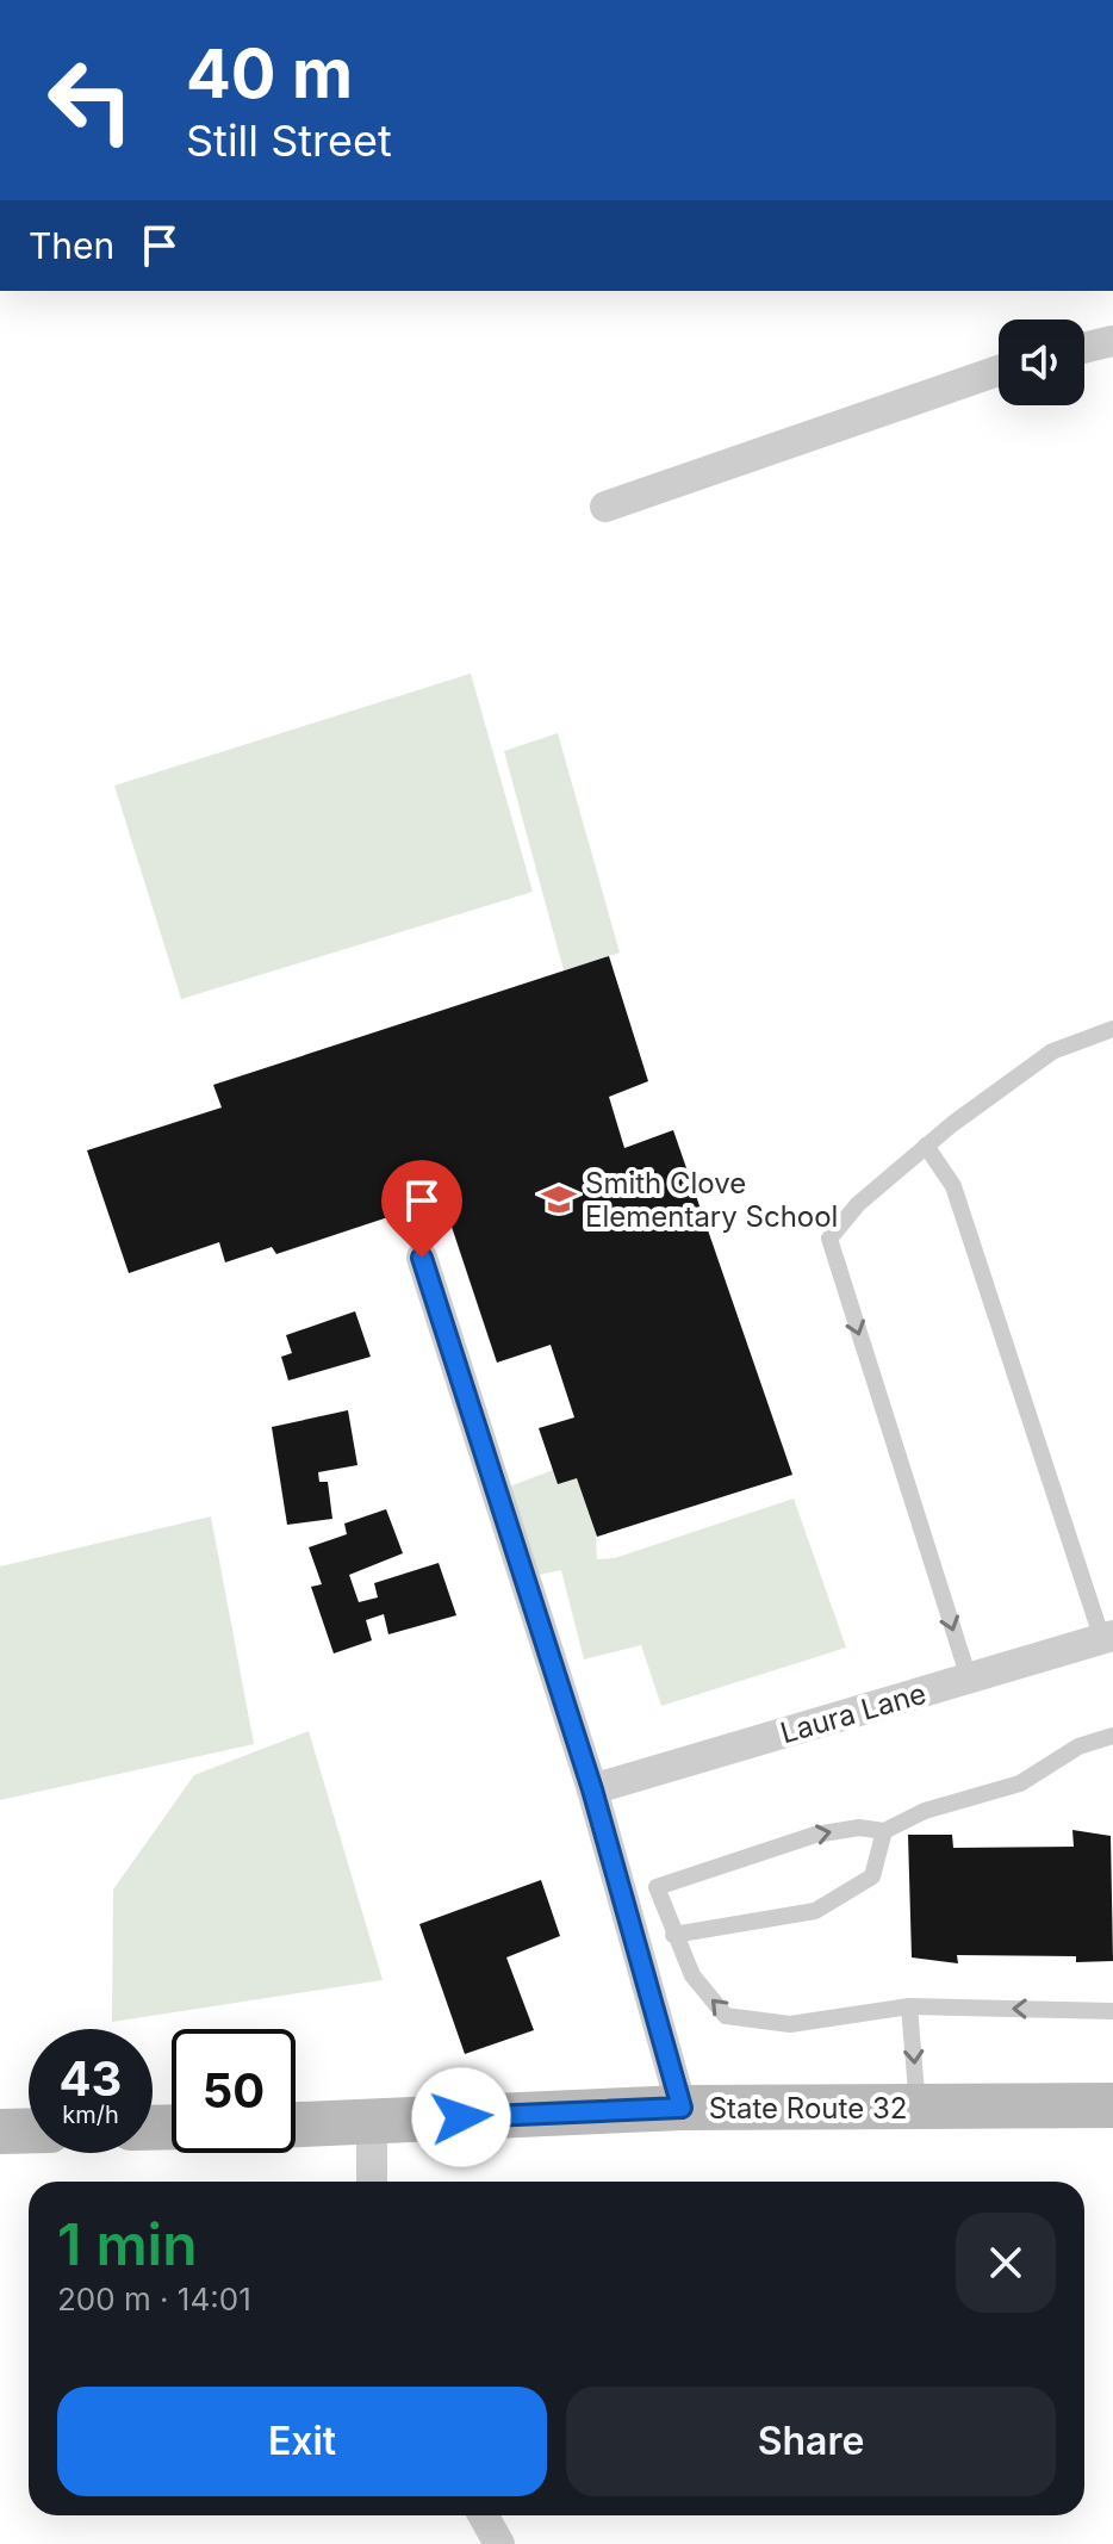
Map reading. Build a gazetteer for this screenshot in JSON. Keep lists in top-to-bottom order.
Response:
{
  "streets": {
    "main road": ["State Route 32"],
    "street": ["Laura Lane"]
  },
  "places": {
    "school or university": ["Smith Clove Elementary School"]
  },
  "page": {
    "turn": ["40 m", "Still Street"],
    "then": "Then",
    "speed": "43 km/h",
    "limit": "50",
    "heading": ["1 min", "200 m · 14:01"],
    "buttons": ["Exit", "Share"]
  }
}
